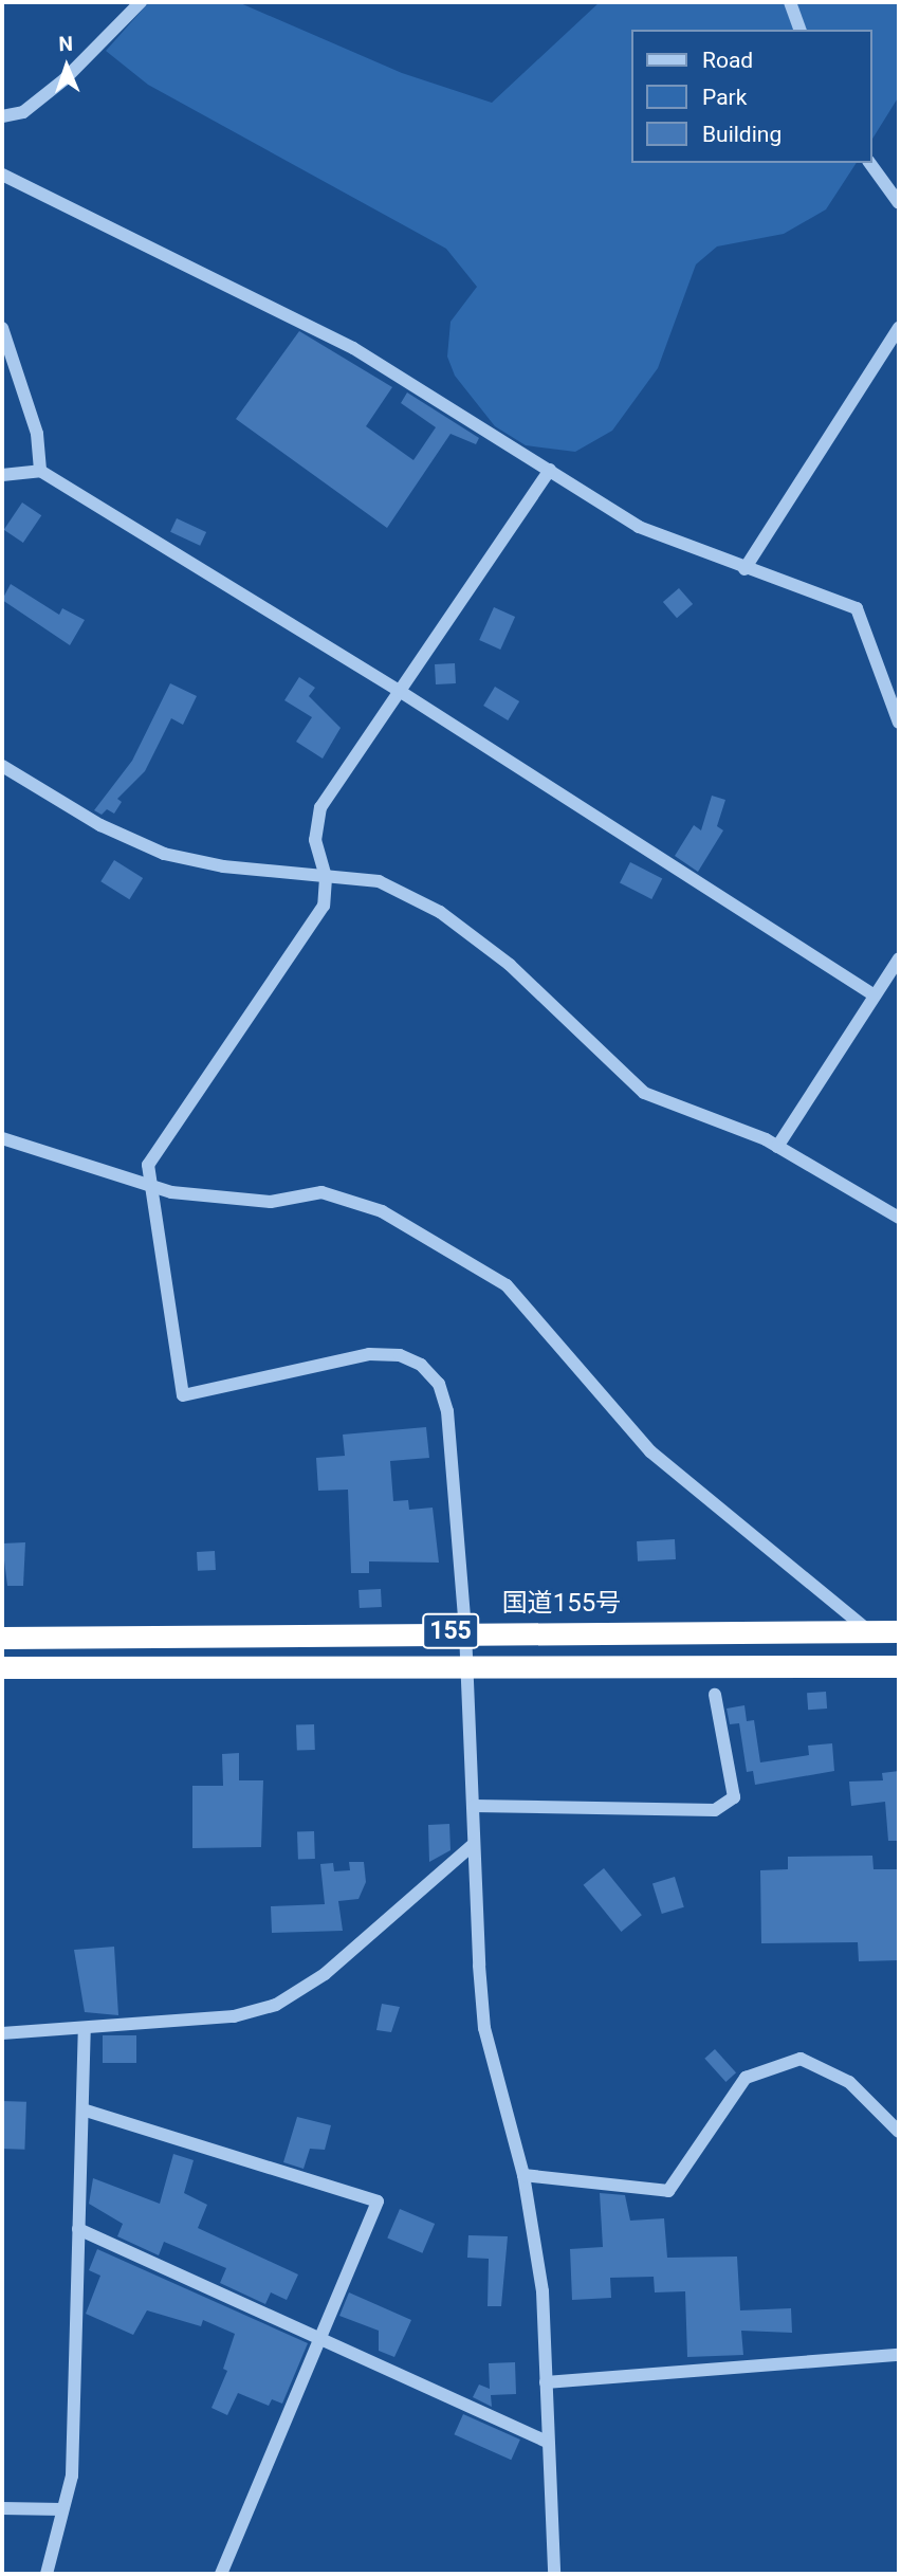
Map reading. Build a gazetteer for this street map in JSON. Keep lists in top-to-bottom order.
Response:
{
  "streets": {
    "highway": ["国道155号", "155"]
  },
  "legend": ["Road", "Park", "Building"],
  "north": "top"
}
